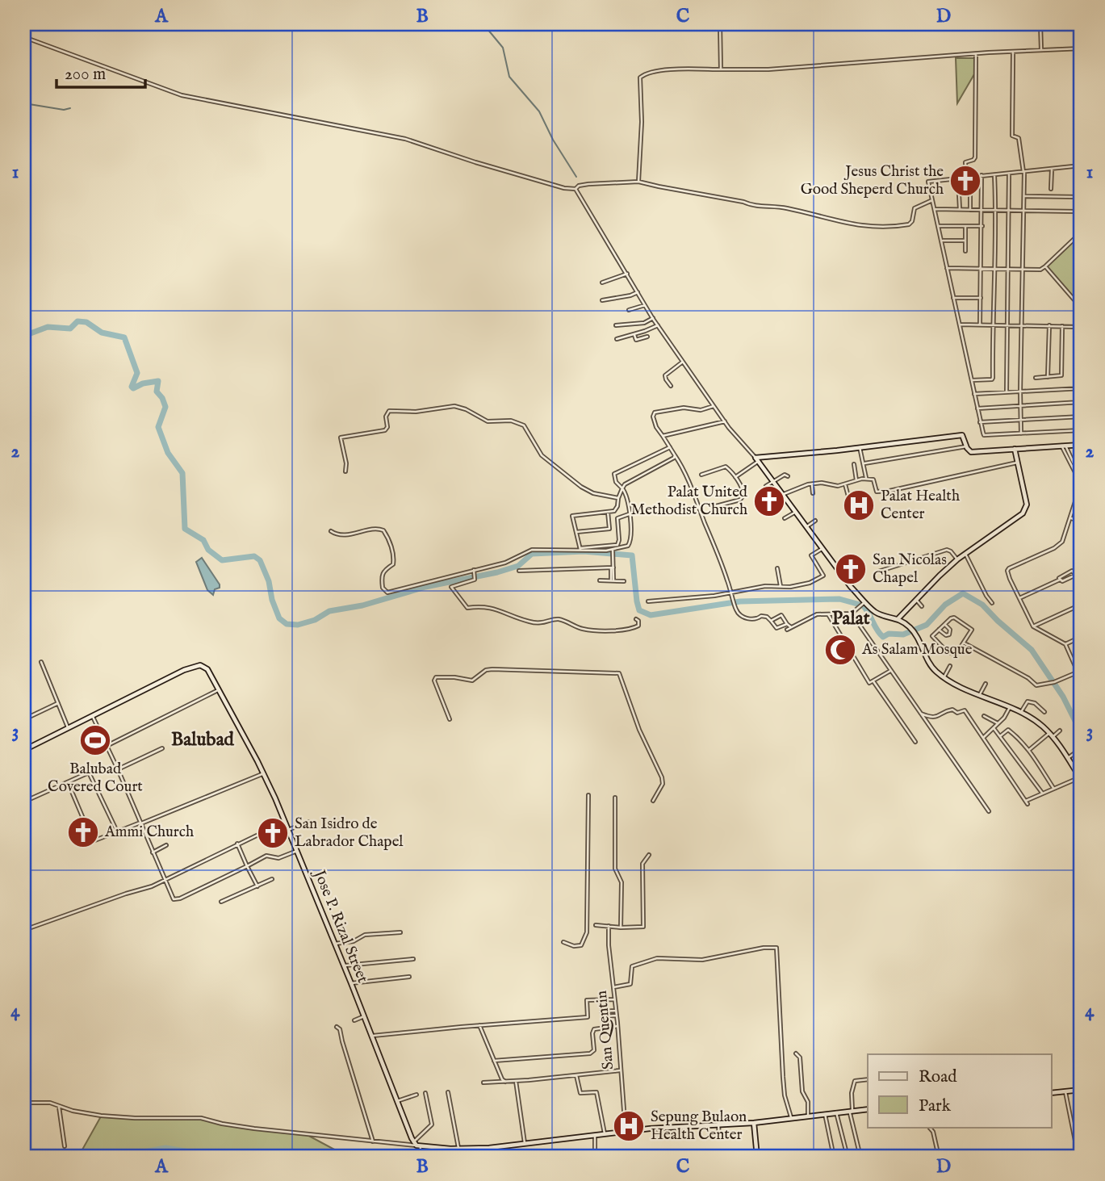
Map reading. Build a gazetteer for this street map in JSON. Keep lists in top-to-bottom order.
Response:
{
  "streets": {
    "street": ["Jose P. Rizal Street", "San Quentin"]
  },
  "districts": ["Palat", "Balubad"],
  "places": {
    "church": [
      "Jesus Christ the Good Sheperd Church",
      "Palat United Methodist Church",
      "San Nicolas Chapel",
      "Ammi Church",
      "San Isidro de Labrador Chapel"
    ],
    "hospital": ["Palat Health Center", "Sepung Bulaon Health Center"],
    "mosque": ["As Salam Mosque"],
    "sports": ["Balubad Covered Court"]
  },
  "legend": ["Road", "Park"],
  "scale_bar": "200 m",
  "grid": {
    "columns": [
      "A",
      "B",
      "C",
      "D"
    ],
    "rows": [
      "1",
      "2",
      "3",
      "4"
    ]
  }
}
